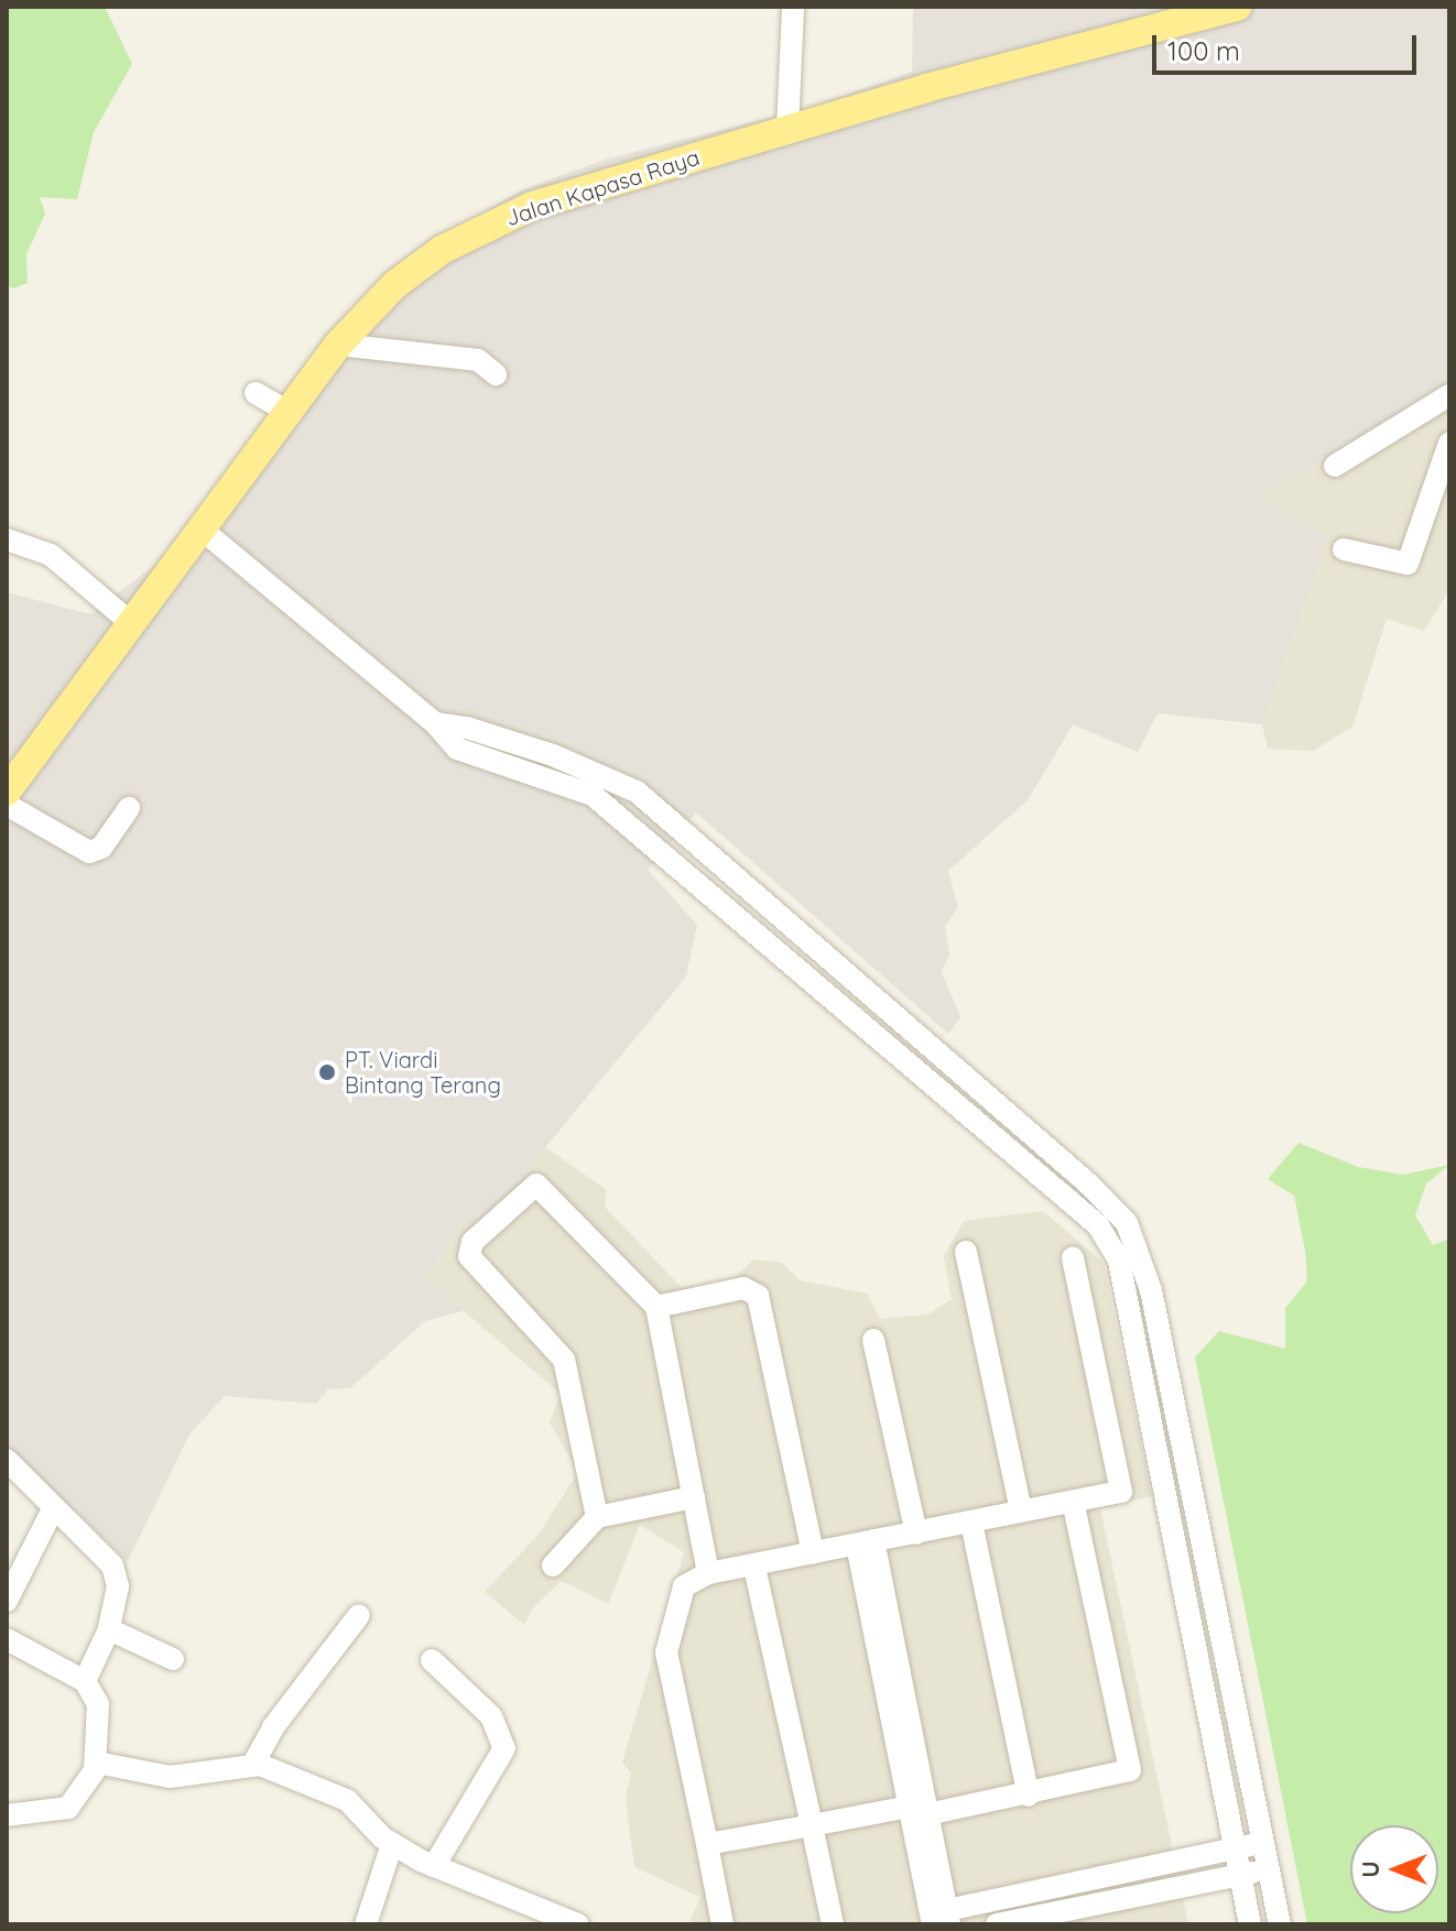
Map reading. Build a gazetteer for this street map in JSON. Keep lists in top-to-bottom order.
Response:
{
  "streets": {
    "main road": ["Jalan Kapasa Raya"]
  },
  "places": ["PT. Viardi Bintang Terang"],
  "scale_bar": "100 m",
  "north": "left"
}
